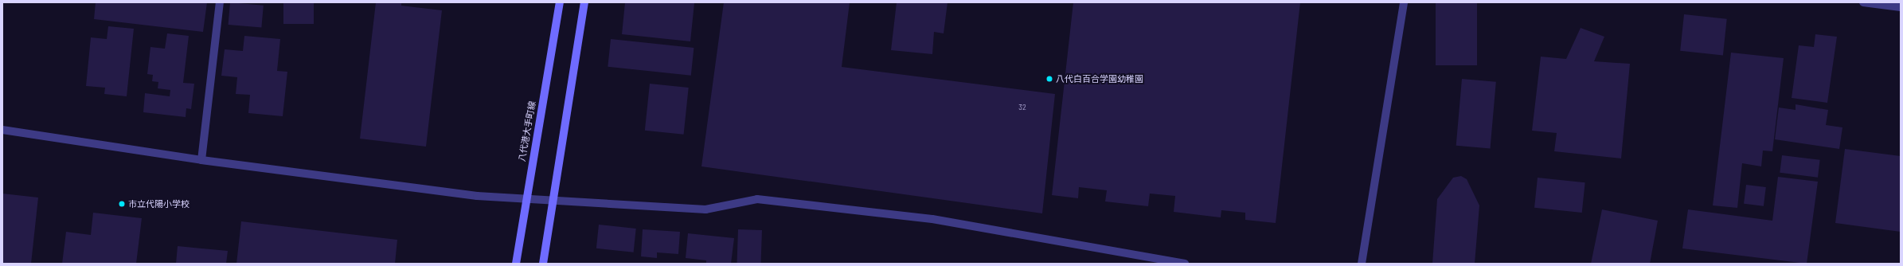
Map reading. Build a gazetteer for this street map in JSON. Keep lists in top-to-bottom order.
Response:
{
  "streets": {
    "main road": ["八代港大手町線"]
  },
  "places": ["八代白百合学園幼稚園", "市立代陽小学校"],
  "house_numbers": ["32"]
}
